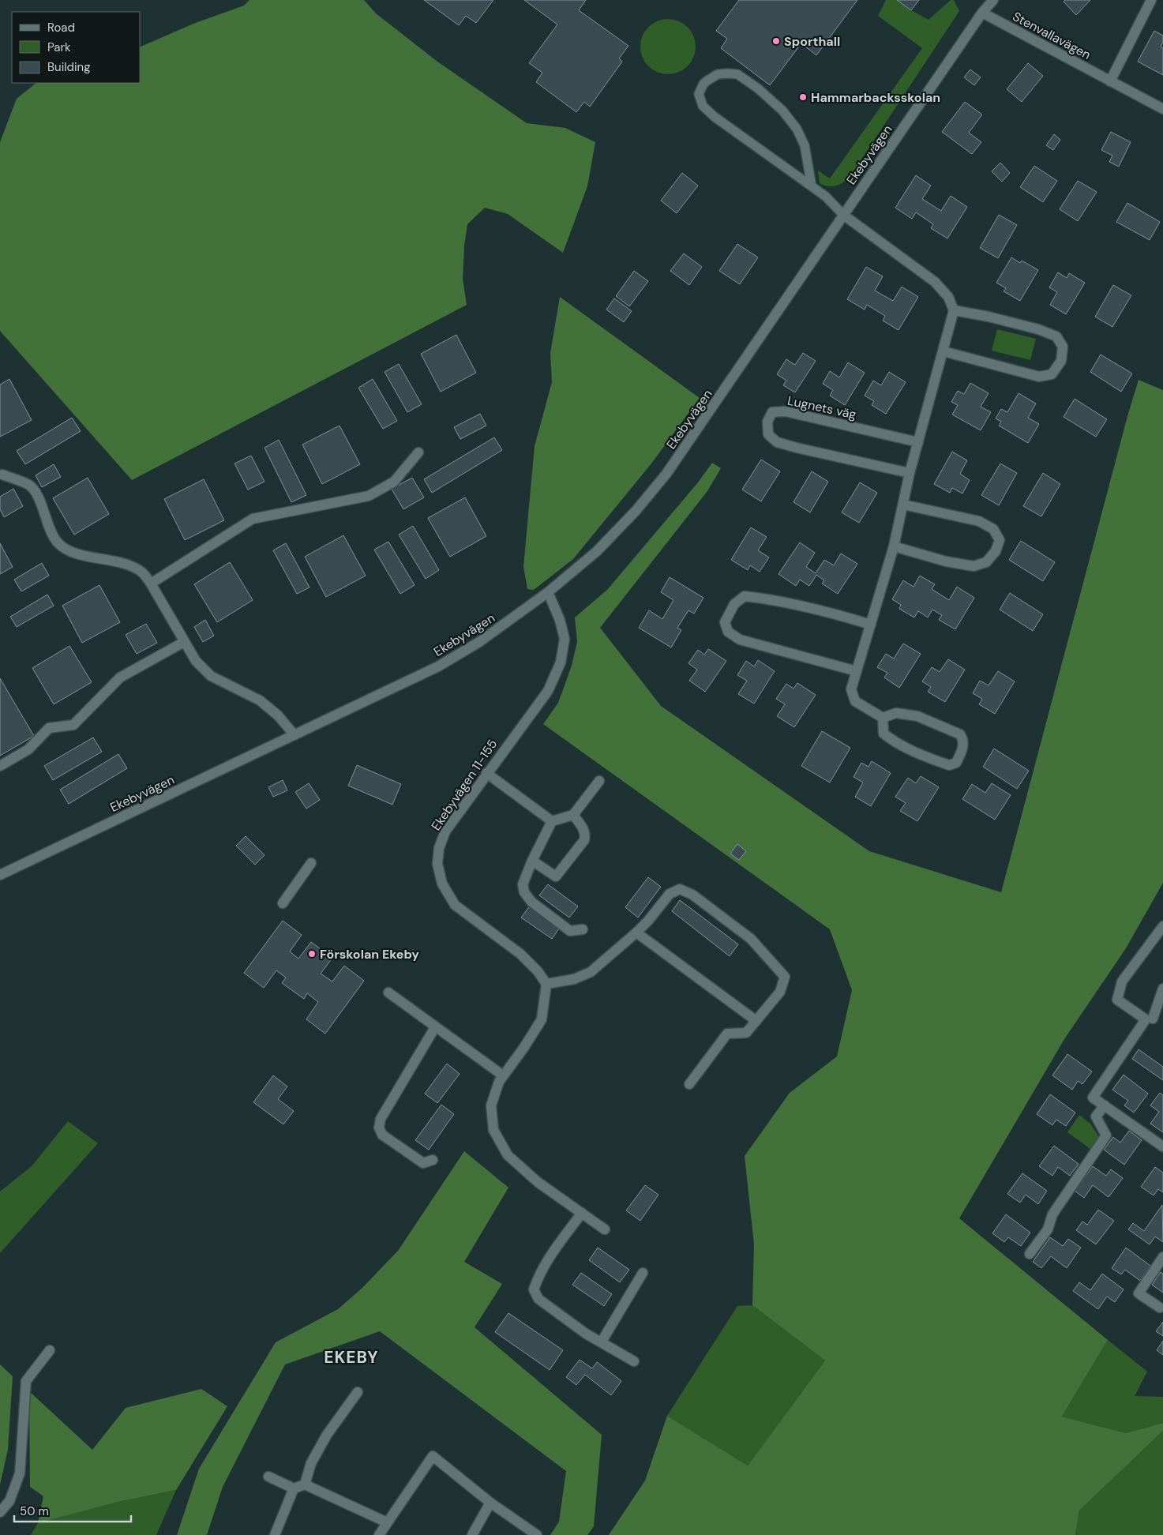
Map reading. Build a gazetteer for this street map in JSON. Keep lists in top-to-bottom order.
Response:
{
  "streets": {
    "street": [
      "Stenvallavägen",
      "Ekebyvägen",
      "Lugnets väg",
      "Ekebyvägen 11-155"
    ]
  },
  "crossings": [
    ["Stenvallavägen", "Ekebyvägen"],
    ["Ekebyvägen", "Ekebyvägen 11-155"]
  ],
  "districts": ["EKEBY"],
  "places": ["Sporthall", "Hammarbacksskolan", "Förskolan Ekeby"],
  "legend": ["Road", "Park", "Building"],
  "scale_bar": "50 m"
}
